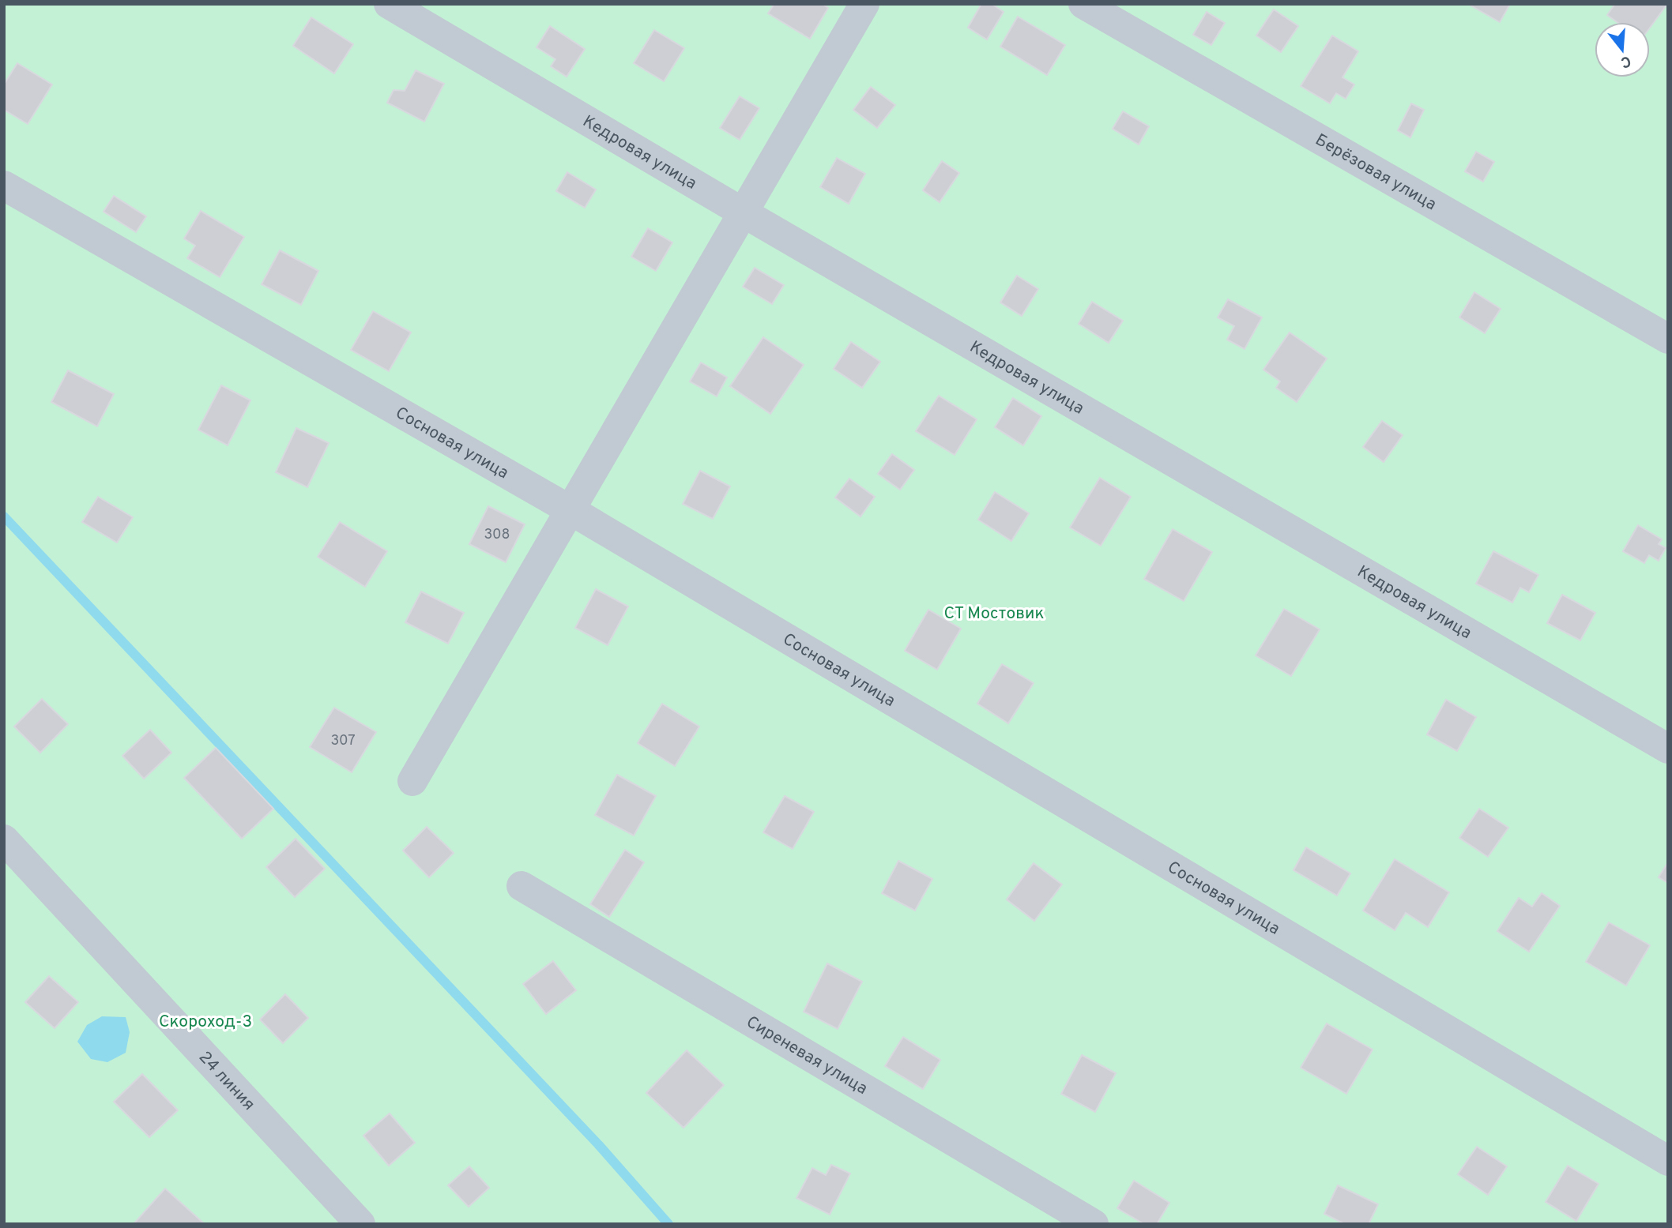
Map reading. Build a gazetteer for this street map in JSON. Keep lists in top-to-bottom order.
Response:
{
  "streets": {
    "street": [
      "Кедровая улица",
      "Берёзовая улица",
      "Сосновая улица",
      "Сиреневая улица",
      "24 линия"
    ]
  },
  "parks": ["СТ Мостовик", "Скороход-3"],
  "house_numbers": ["308", "307"],
  "north": "bottom"
}
